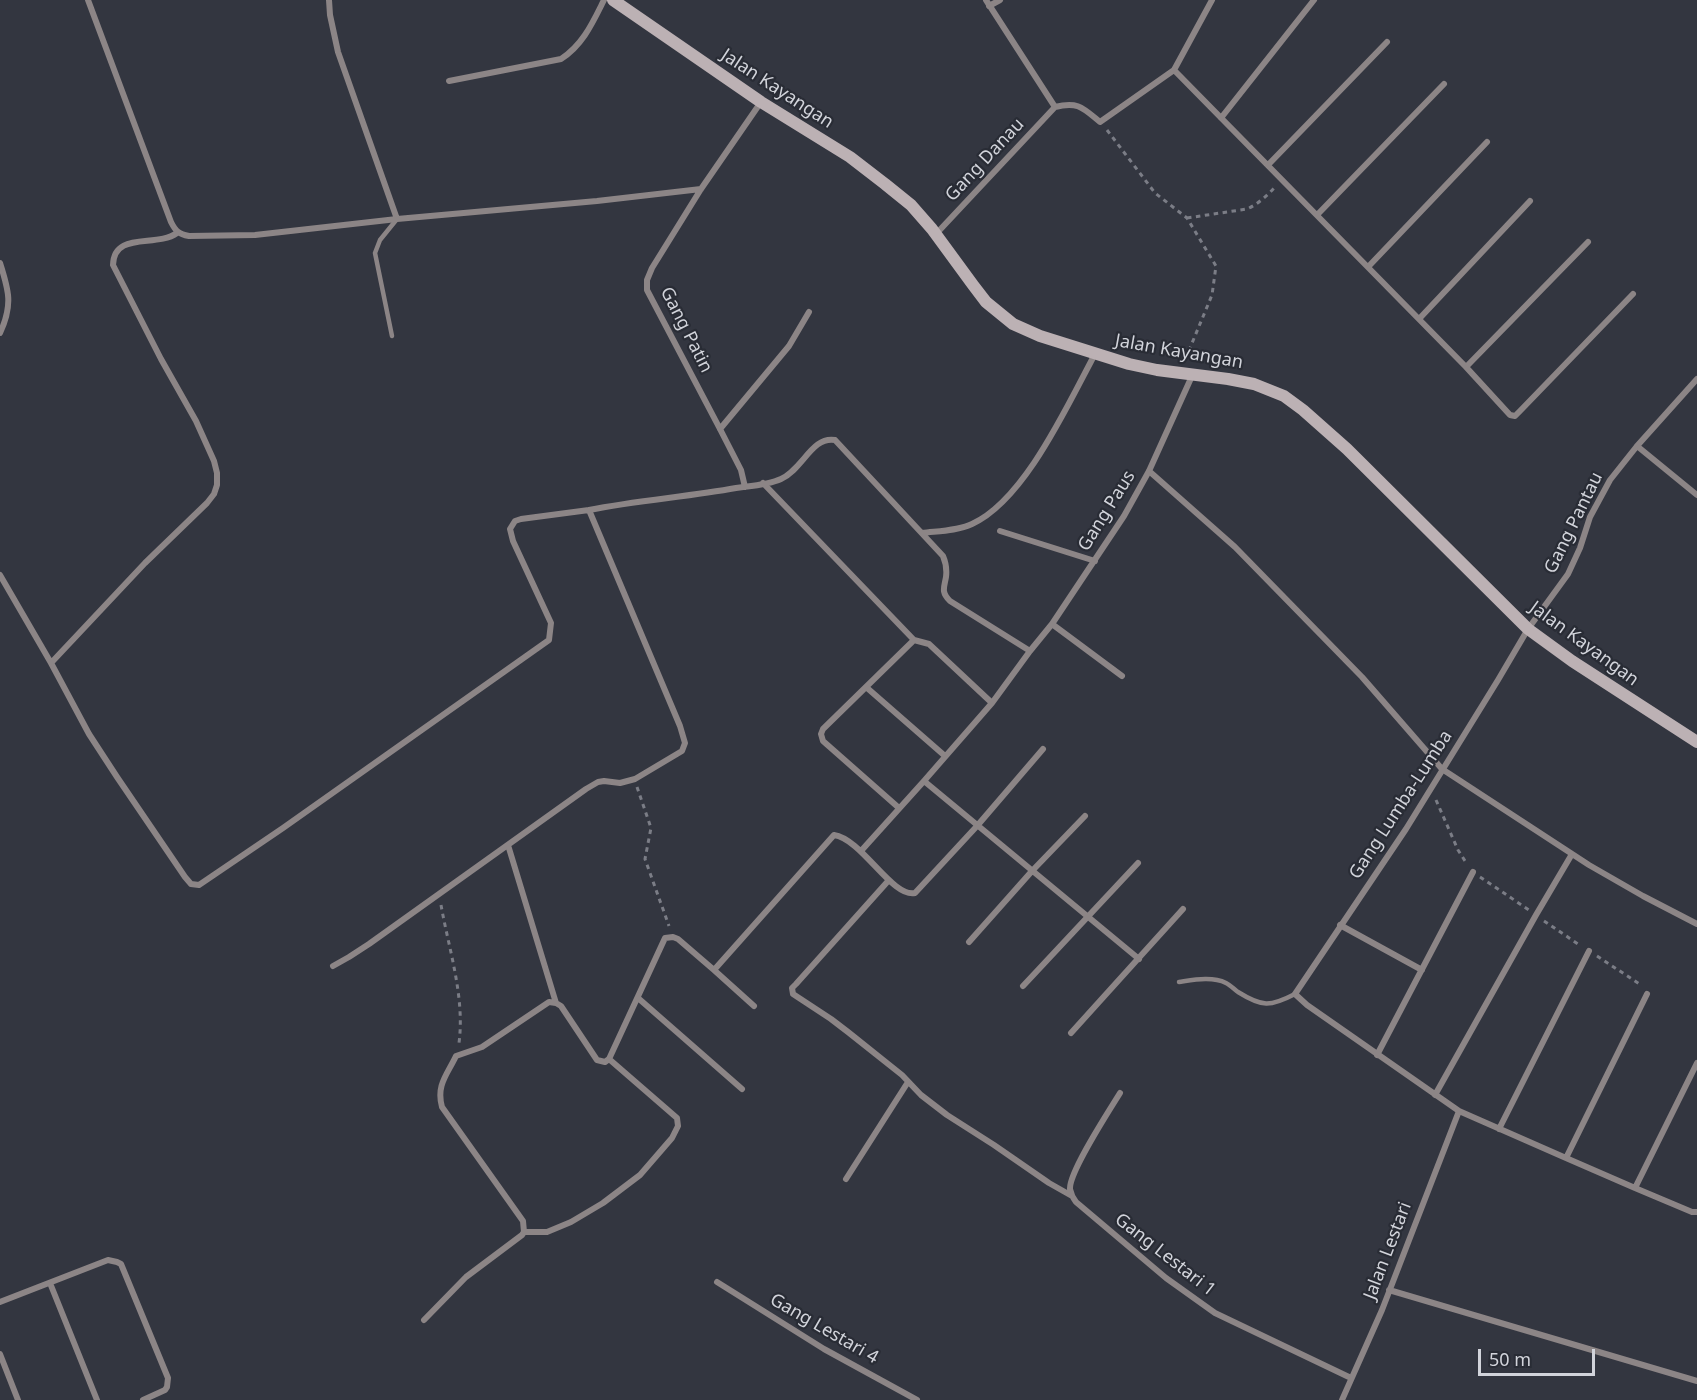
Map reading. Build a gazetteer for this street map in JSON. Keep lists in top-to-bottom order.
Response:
{
  "streets": {
    "street": [
      "Jalan Kayangan",
      "Gang Danau",
      "Gang Patin",
      "Gang Paus",
      "Gang Pantau",
      "Gang Lumba-Lumba",
      "Jalan Lestari",
      "Gang Lestari 1",
      "Gang Lestari 4"
    ]
  },
  "crossings": [
    ["Jalan Kayangan", "Gang Danau"],
    ["Jalan Kayangan", "Gang Patin"],
    ["Jalan Kayangan", "Gang Paus"],
    ["Jalan Kayangan", "Gang Pantau"],
    ["Jalan Kayangan", "Gang Lumba-Lumba"],
    ["Gang Pantau", "Gang Lumba-Lumba"],
    ["Jalan Lestari", "Gang Lestari 1"]
  ],
  "scale_bar": "50 m"
}
